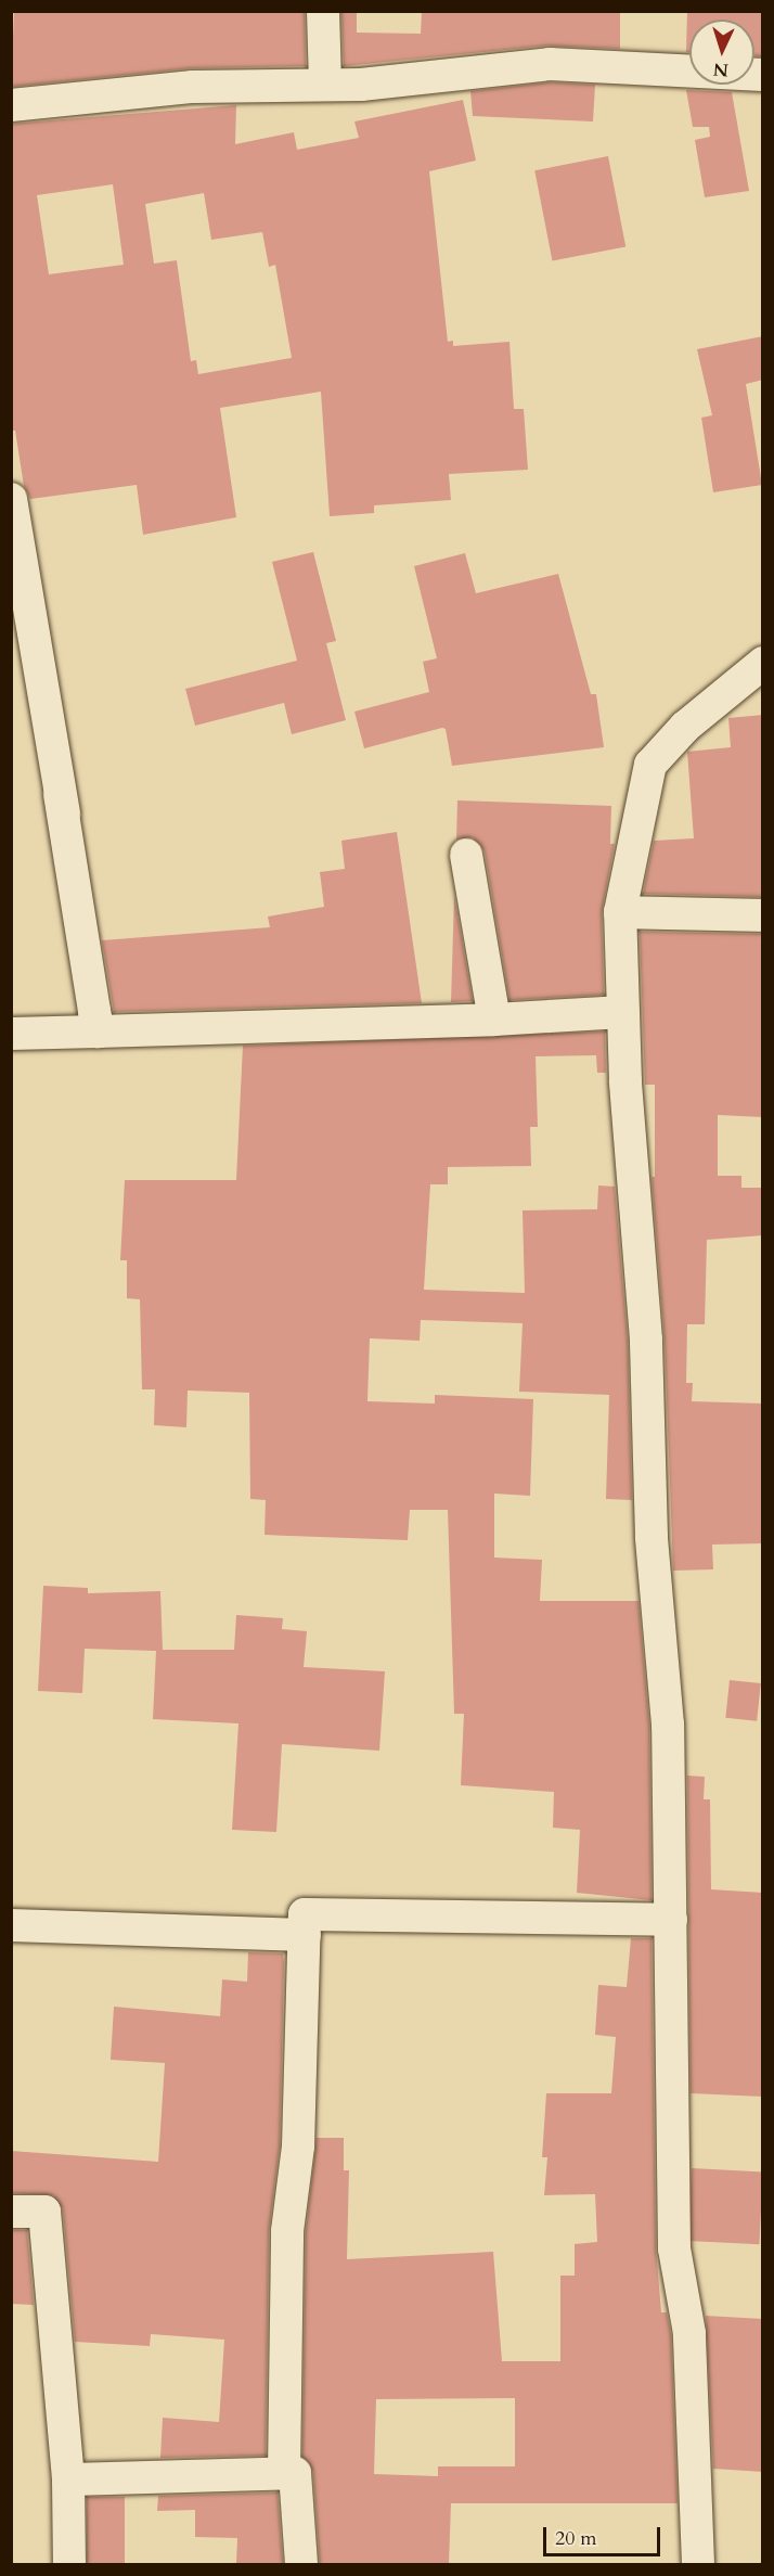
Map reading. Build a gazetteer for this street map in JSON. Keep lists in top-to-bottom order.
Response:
{
  "scale_bar": "20 m",
  "north": "bottom"
}
